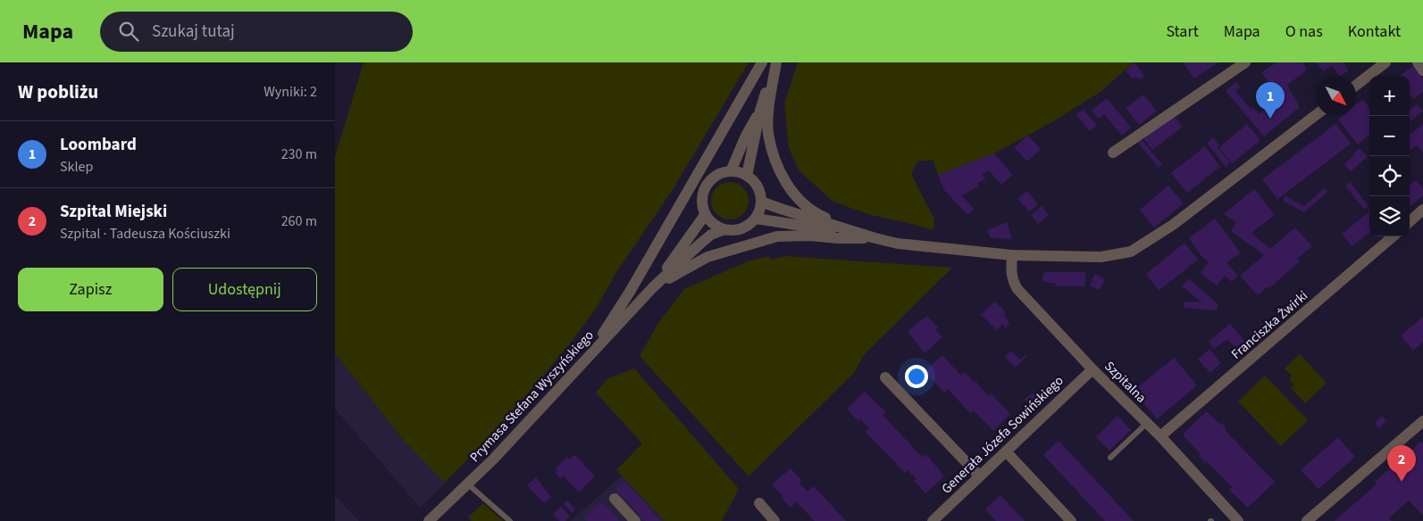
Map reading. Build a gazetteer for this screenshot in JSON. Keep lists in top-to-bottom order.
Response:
{
  "streets": {
    "street": [
      "Franciszka Żwirki",
      "Szpitalna",
      "Prymasa Stefana Wyszyńskiego",
      "Generała Józefa Sowińskiego"
    ]
  },
  "crossings": [
    ["Franciszka Żwirki", "Szpitalna"],
    ["Szpitalna", "Generała Józefa Sowińskiego"]
  ],
  "north": "bottom right",
  "page": {
    "header": "Mapa",
    "search": "Szukaj tutaj",
    "nav": [
      "Start",
      "Mapa",
      "O nas",
      "Kontakt"
    ],
    "heading": ["W pobliżu", "Wyniki: 2"],
    "map_buttons": ["+", "−"],
    "pins": ["1", "2"],
    "list": [
      {
        "mark": "1",
        "name": "Loombard",
        "note": "Sklep",
        "value": "230 m"
      },
      {
        "mark": "2",
        "name": "Szpital Miejski",
        "note": "Szpital · Tadeusza Kościuszki",
        "value": "260 m"
      }
    ],
    "buttons": ["Zapisz", "Udostępnij"]
  }
}
